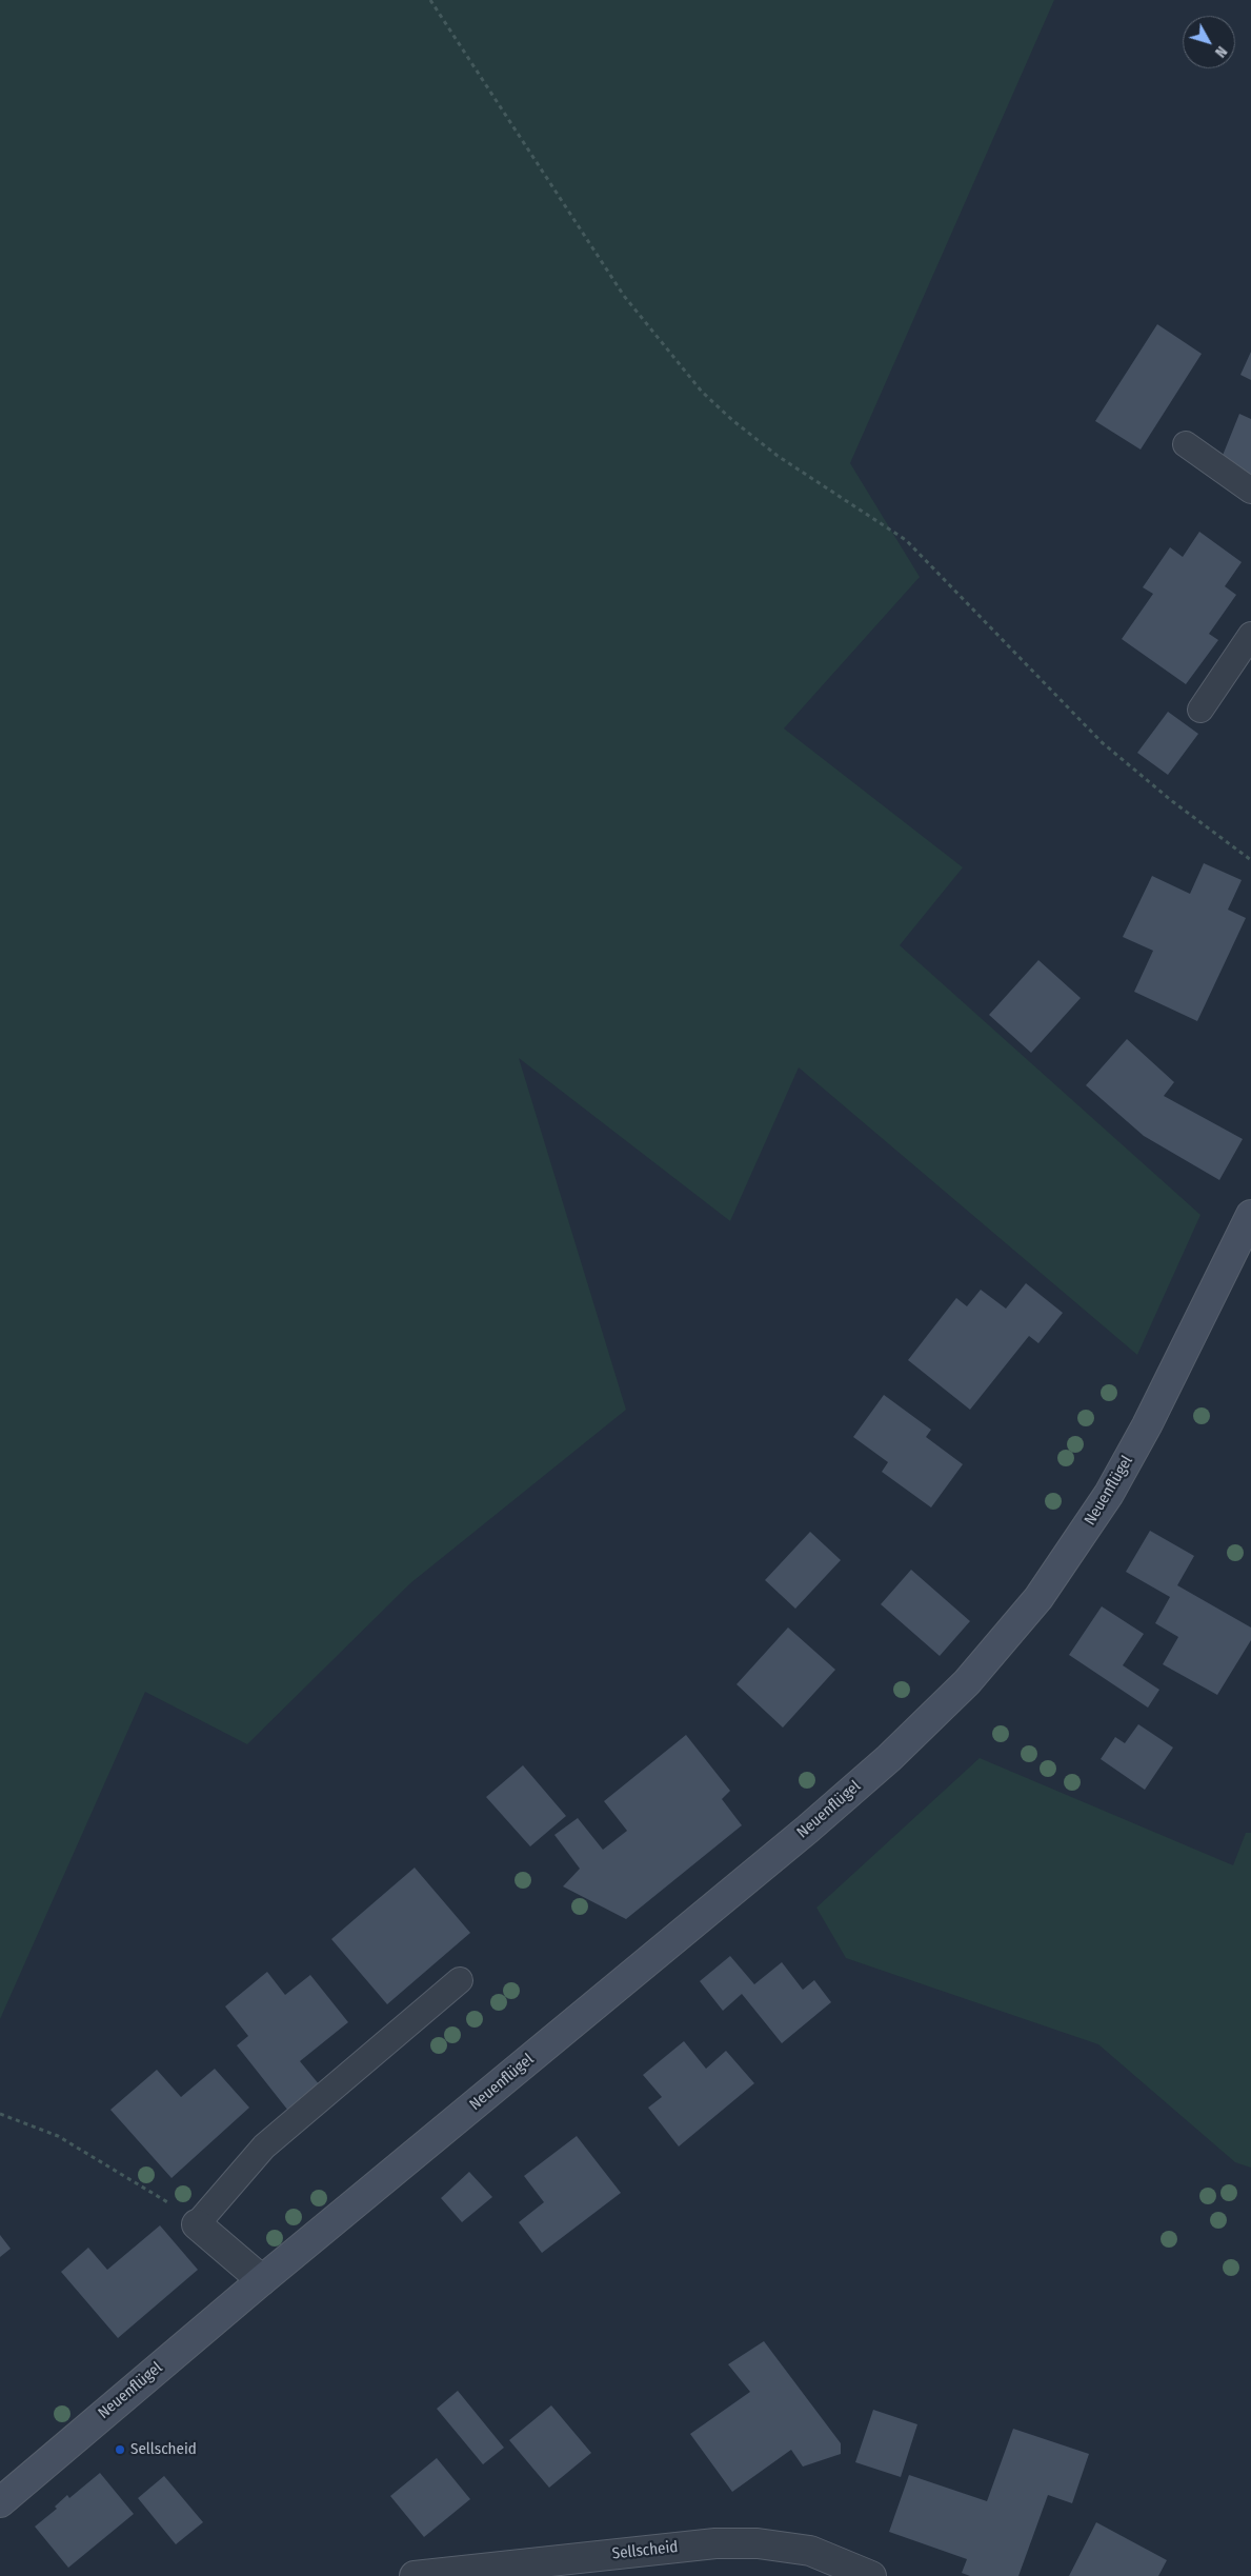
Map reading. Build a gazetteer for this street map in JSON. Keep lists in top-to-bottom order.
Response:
{
  "streets": {
    "main road": ["Neuenflügel"],
    "street": ["Sellscheid"]
  },
  "places": ["Sellscheid"],
  "north": "bottom right"
}
